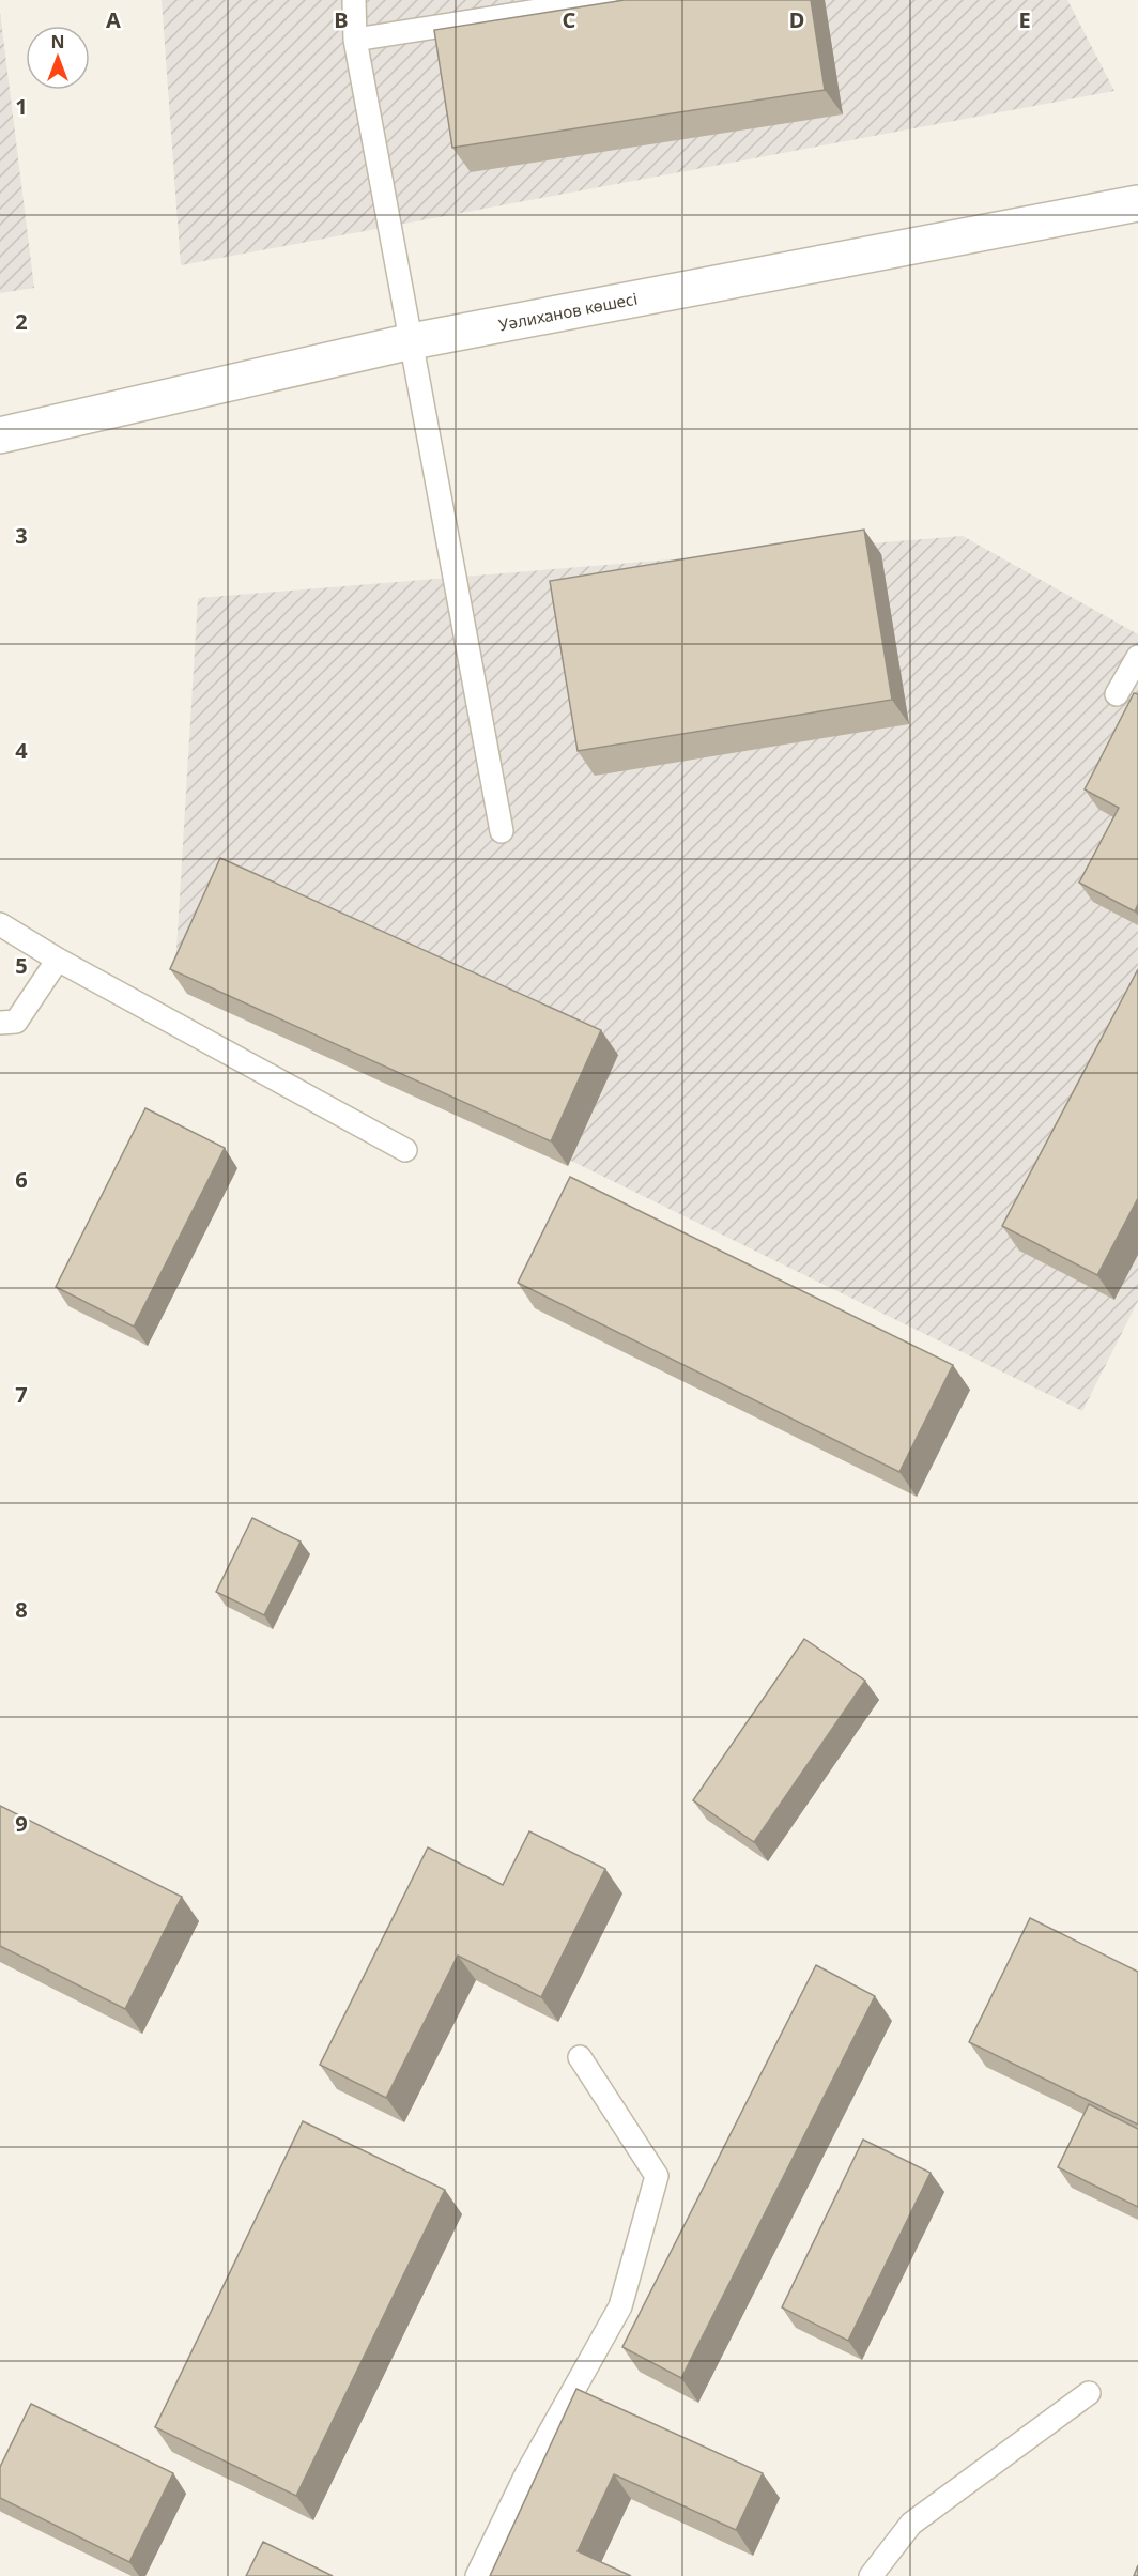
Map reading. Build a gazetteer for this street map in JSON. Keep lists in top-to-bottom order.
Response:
{
  "streets": {
    "street": ["Уәлиханов көшесі"]
  },
  "north": "top",
  "grid": {
    "columns": [
      "A",
      "B",
      "C",
      "D",
      "E"
    ],
    "rows": [
      "1",
      "2",
      "3",
      "4",
      "5",
      "6",
      "7",
      "8",
      "9"
    ]
  }
}
